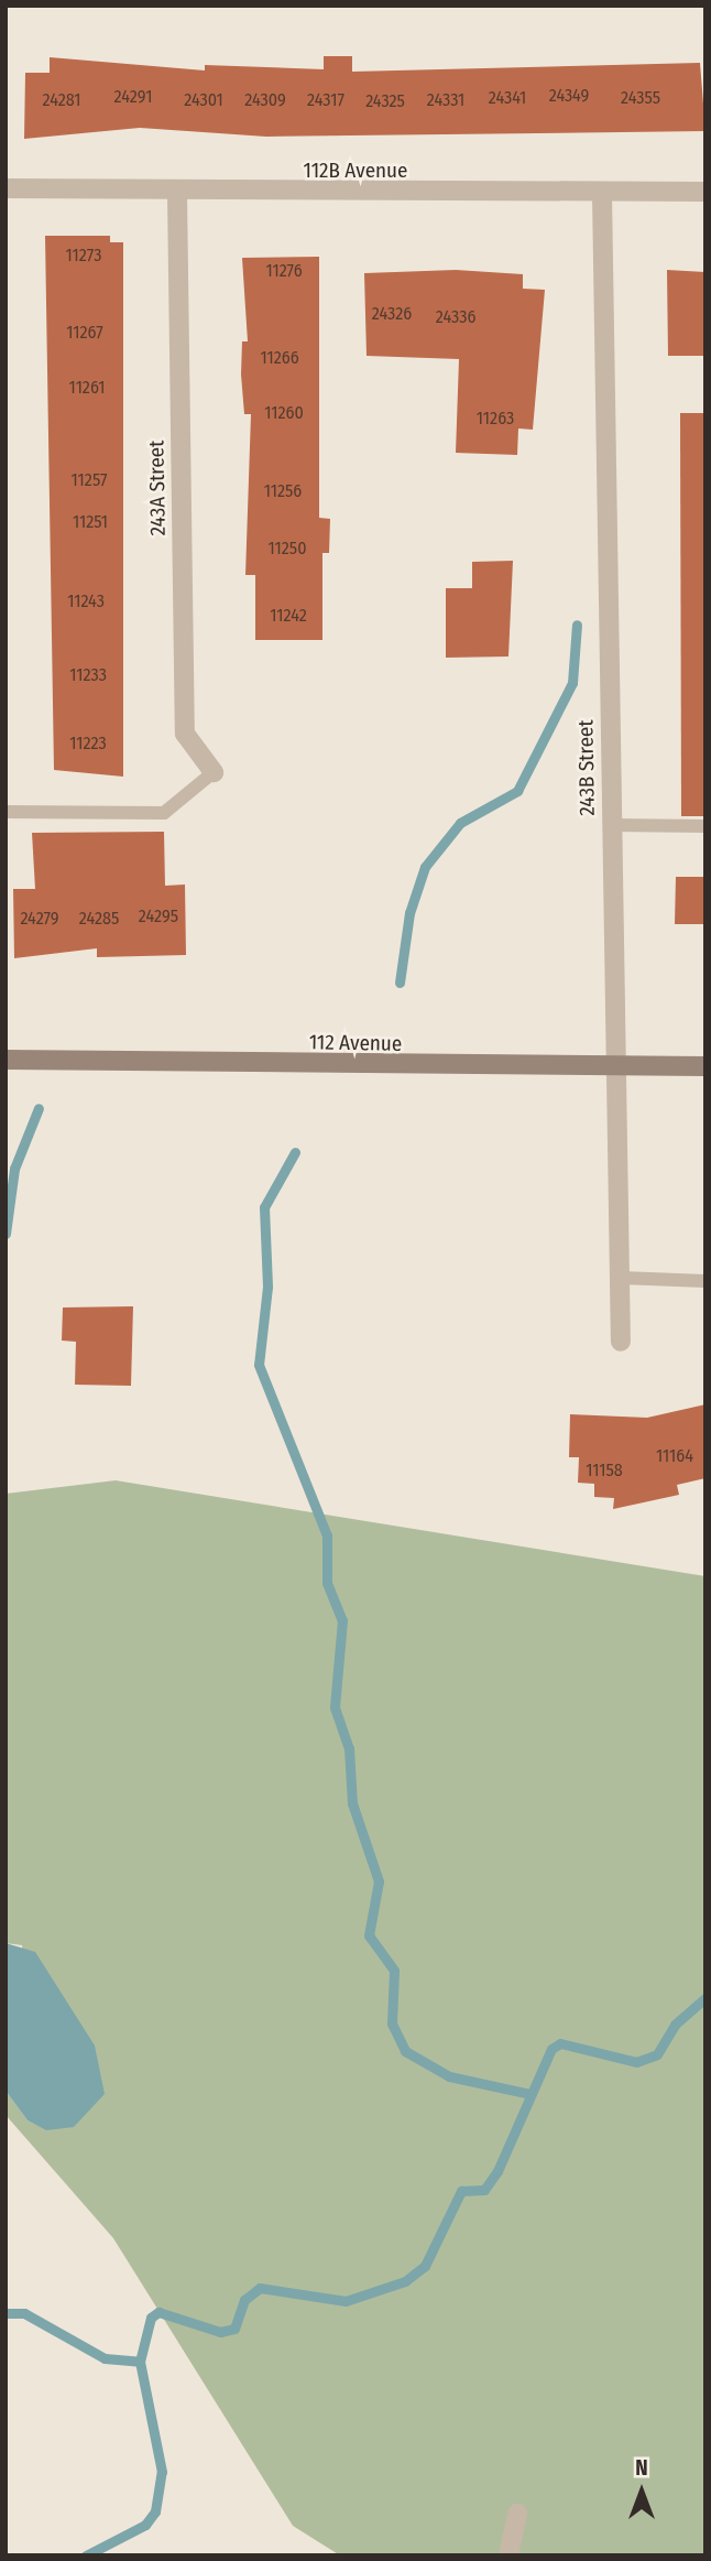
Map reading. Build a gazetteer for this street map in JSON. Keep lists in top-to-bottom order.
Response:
{
  "streets": {
    "main road": ["112 Avenue"],
    "street": ["112B Avenue", "243A Street", "243B Street"]
  },
  "crossings": [
    ["112B Avenue", "243A Street"],
    ["112B Avenue", "243B Street"],
    ["243B Street", "112 Avenue"]
  ],
  "house_numbers": [
    "24349",
    "24291",
    "24341",
    "24355",
    "24281",
    "24301",
    "24309",
    "24317",
    "24331",
    "24325",
    "11273",
    "11276",
    "24326",
    "24336",
    "11267",
    "11266",
    "11261",
    "11260",
    "11263",
    "11257",
    "11256",
    "11251",
    "11250",
    "11243",
    "11242",
    "11233",
    "11223",
    "24295",
    "24279",
    "24285",
    "11164",
    "11158"
  ],
  "north": "top"
}
